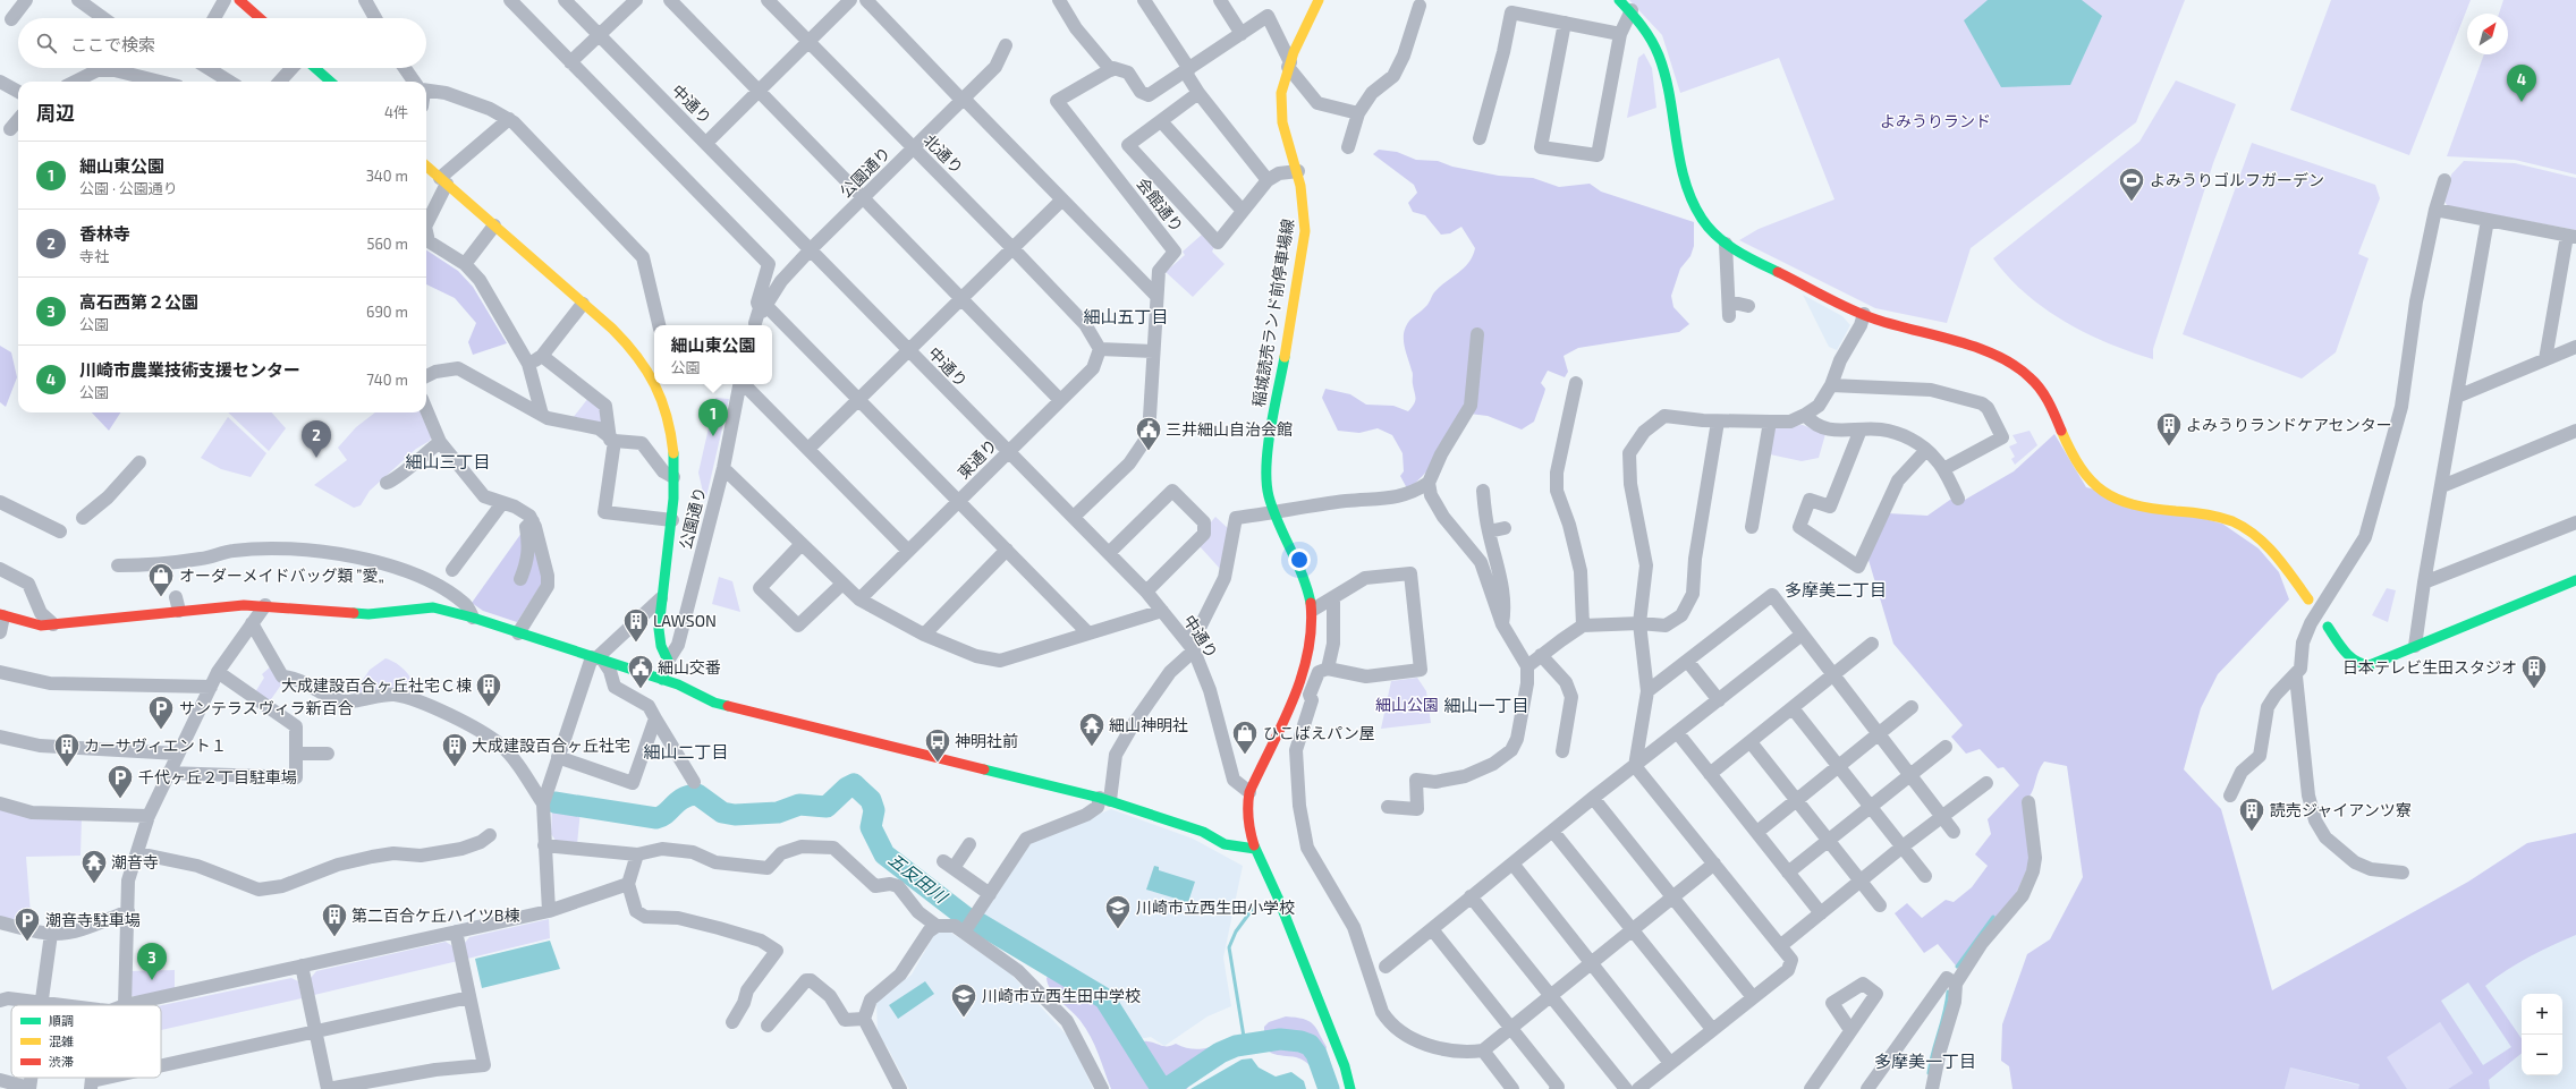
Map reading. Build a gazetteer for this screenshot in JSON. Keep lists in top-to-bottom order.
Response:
{
  "streets": {
    "street": [
      "中通り",
      "北通り",
      "公園通り",
      "会館通り",
      "稲城読売ランド前停車場線",
      "東通り"
    ]
  },
  "crossings": [
    ["中通り", "公園通り"],
    ["中通り", "会館通り"],
    ["中通り", "稲城読売ランド前停車場線"],
    ["中通り", "東通り"],
    ["北通り", "公園通り"],
    ["北通り", "東通り"]
  ],
  "districts": [
    "細山五丁目",
    "細山三丁目",
    "多摩美二丁目",
    "細山一丁目",
    "細山二丁目",
    "多摩美一丁目"
  ],
  "water": ["五反田川"],
  "parks": ["よみうりランド", "細山公園"],
  "places": {
    "sports": ["よみうりゴルフガーデン"],
    "building": [
      "よみうりランドケアセンター",
      "LAWSON",
      "日本テレビ生田スタジオ",
      "大成建設百合ヶ丘社宅Ｃ棟",
      "カーサヴィエント１",
      "大成建設百合ヶ丘社宅",
      "読売ジャイアンツ寮",
      "第二百合ケ丘ハイツB棟"
    ],
    "public building": ["三井細山自治会館", "細山交番"],
    "shop": ["オーダーメイドバッグ類 ”愛„", "ひこばえパン屋"],
    "parking": ["サンテラスヴィラ新百合", "千代ヶ丘２丁目駐車場", "潮音寺駐車場"],
    "temple": ["細山神明社", "潮音寺"],
    "bus stop": ["神明社前"],
    "school or university": ["川崎市立西生田小学校", "川崎市立西生田中学校"]
  },
  "legend": ["順調", "混雑", "渋滞"],
  "north": "top right",
  "page": {
    "search": "ここで検索",
    "pins": [
      "4",
      "1",
      "2",
      "3"
    ],
    "heading": ["周辺", "4件"],
    "list": [
      {
        "mark": "1",
        "name": "細山東公園",
        "note": "公園 · 公園通り",
        "value": "340 m"
      },
      {
        "mark": "2",
        "name": "香林寺",
        "note": "寺社",
        "value": "560 m"
      },
      {
        "mark": "3",
        "name": "高石西第２公園",
        "note": "公園",
        "value": "690 m"
      },
      {
        "mark": "4",
        "name": "川崎市農業技術支援センター",
        "note": "公園",
        "value": "740 m"
      }
    ],
    "popup": ["細山東公園", "公園"],
    "map_buttons": ["+", "−"]
  }
}
